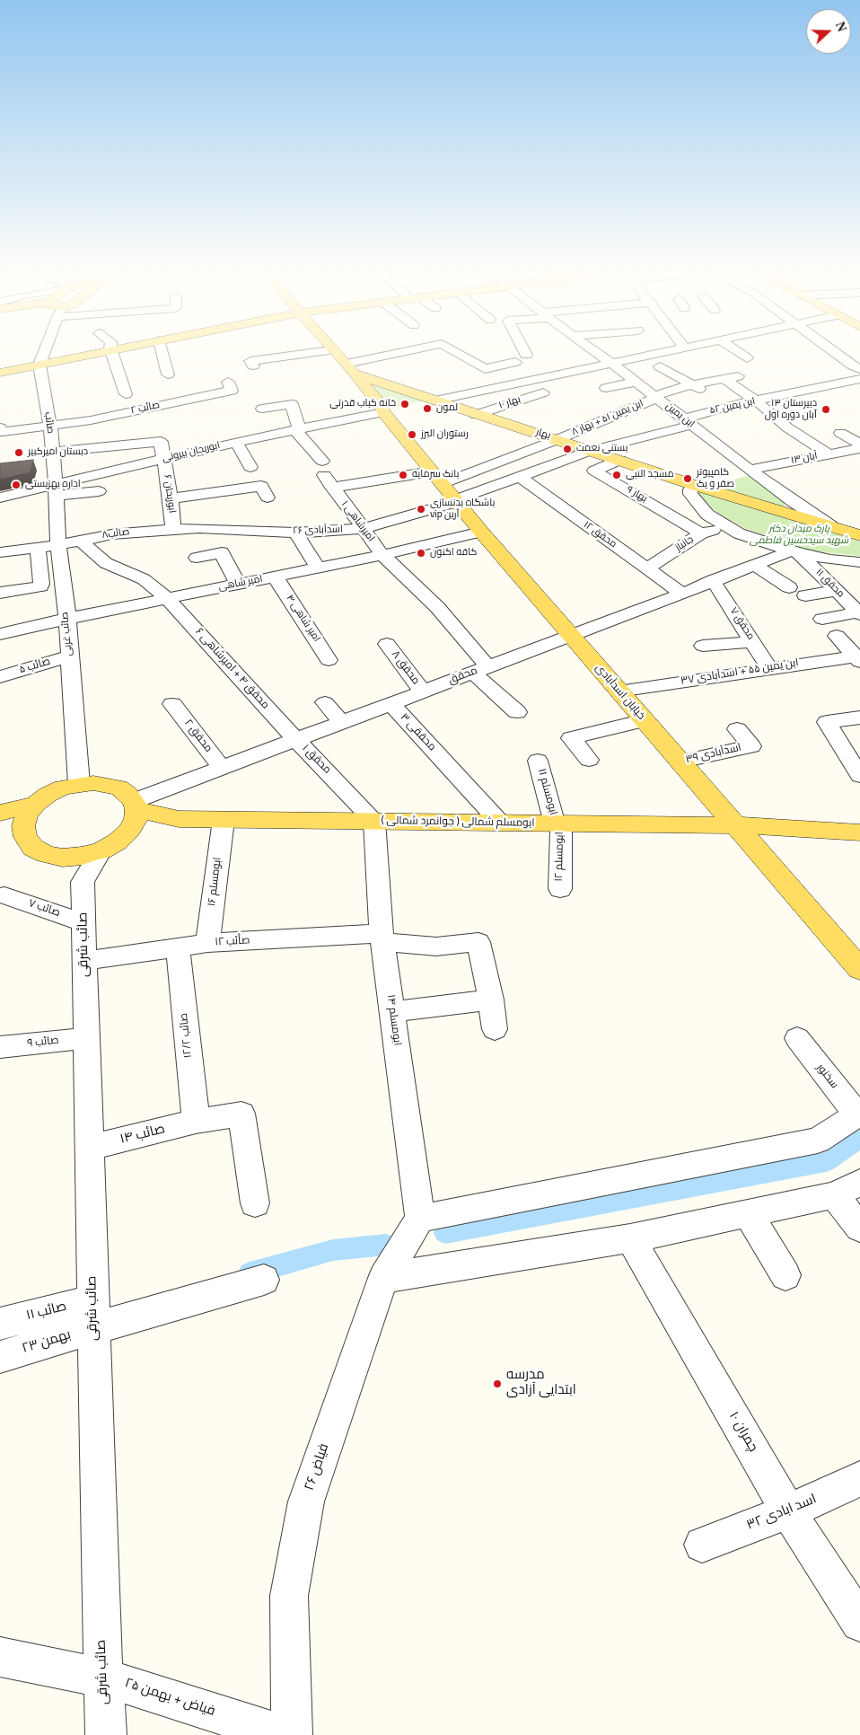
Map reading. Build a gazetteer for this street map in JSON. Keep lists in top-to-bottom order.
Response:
{
  "streets": {
    "main road": ["بهار", "خیابان اسدآبادی", "ابومسلم شمالی ( جوانمرد شمالی )"],
    "street": [
      "بهار ۱۰",
      "ابن یمین ۵۲",
      "صائب ۲",
      "ابن یمین",
      "ابن یمین ۵۱ + بهار ۸",
      "صائب",
      "ابوریحان بیرونی",
      "۱۳ آبان",
      "ابوریحان ۶",
      "بهار ۹",
      "امیرشاهی ۱",
      "اسدآبادی ۲۶",
      "صائب۸",
      "محقق ۱۲",
      "جانباز",
      "امیر شاهی",
      "محقق ۱۱",
      "امیر شاهی ۴",
      "محقق ۷",
      "صائب غربی",
      "صائب ۵",
      "محقق ۸",
      "محقق ۴ + امیرشاهی ۶",
      "ابن یمین ۵۵ + اسدآبادی ۳۷",
      "محقق",
      "محققی ۳",
      "محقق ۲",
      "اسدآبادی ۳۹",
      "محقق ۱",
      "ابومسلم ۱۱",
      "ابومسلم ۱۲",
      "ابومسلم ۱۶",
      "صائب ۷",
      "صأئب ۱۲",
      "صائب شرقی",
      "ابومسلم ۱۴",
      "صائب ۱۲/۲",
      "صائب ۹",
      "سخنور",
      "صائب ۱۴",
      "صائب ۱۱",
      "بهمن ۲۳",
      "چمران ۱۰",
      "فیاض ۲۶",
      "اسد ابادی ۳۲",
      "فیاض + بهمن ۲۵"
    ]
  },
  "crossings": [
    ["بهار ۱۰", "بهار"],
    ["ابن یمین ۵۲", "ابن یمین"],
    ["ابن یمین ۵۲", "ابن یمین ۵۱ + بهار ۸"],
    ["ابن یمین ۵۲", "بهار"],
    ["ابن یمین ۵۲", "اسدآبادی ۲۶"],
    ["صائب ۲", "صائب"],
    ["ابن یمین", "ابن یمین ۵۱ + بهار ۸"],
    ["ابن یمین", "بهار"],
    ["ابن یمین", "۱۳ آبان"],
    ["ابن یمین ۵۱ + بهار ۸", "بهار"],
    ["ابن یمین ۵۱ + بهار ۸", "امیرشاهی ۱"],
    ["ابن یمین ۵۱ + بهار ۸", "خیابان اسدآبادی"],
    ["صائب", "ابوریحان بیرونی"],
    ["صائب", "صائب غربی"],
    ["بهار", "بهار ۹"],
    ["بهار", "اسدآبادی ۲۶"],
    ["ابوریحان بیرونی", "ابوریحان ۶"],
    ["ابوریحان بیرونی", "امیرشاهی ۱"],
    ["ابوریحان بیرونی", "صائب غربی"],
    ["ابوریحان بیرونی", "خیابان اسدآبادی"],
    ["ابوریحان ۶", "اسدآبادی ۲۶"],
    ["ابوریحان ۶", "صائب۸"],
    ["بهار ۹", "جانباز"],
    ["امیرشاهی ۱", "اسدآبادی ۲۶"],
    ["امیرشاهی ۱", "امیر شاهی"],
    ["امیرشاهی ۱", "محقق"],
    ["اسدآبادی ۲۶", "صائب۸"],
    ["اسدآبادی ۲۶", "محقق ۱۲"],
    ["اسدآبادی ۲۶", "خیابان اسدآبادی"],
    ["صائب۸", "صائب غربی"],
    ["صائب۸", "محقق ۴ + امیرشاهی ۶"],
    ["محقق ۱۲", "جانباز"],
    ["محقق ۱۲", "محقق"],
    ["امیر شاهی", "امیر شاهی ۴"],
    ["امیر شاهی", "صائب غربی"],
    ["امیر شاهی", "محقق ۴ + امیرشاهی ۶"],
    ["امیر شاهی", "خیابان اسدآبادی"],
    ["محقق ۱۱", "محقق"],
    ["محقق ۷", "ابن یمین ۵۵ + اسدآبادی ۳۷"],
    ["محقق ۷", "محقق"],
    ["صائب غربی", "صائب ۵"],
    ["صائب غربی", "محقق"],
    ["صائب غربی", "ابومسلم شمالی ( جوانمرد شمالی )"],
    ["محقق ۸", "محقق"],
    ["محقق ۴ + امیرشاهی ۶", "محقق"],
    ["محقق ۴ + امیرشاهی ۶", "محقق ۱"],
    ["ابن یمین ۵۵ + اسدآبادی ۳۷", "خیابان اسدآبادی"],
    ["محقق", "خیابان اسدآبادی"],
    ["محقق", "محققی ۳"],
    ["محقق", "محقق ۲"],
    ["محقق", "محقق ۱"],
    ["محقق", "ابومسلم شمالی ( جوانمرد شمالی )"],
    ["خیابان اسدآبادی", "اسدآبادی ۳۹"],
    ["خیابان اسدآبادی", "ابومسلم شمالی ( جوانمرد شمالی )"],
    ["محققی ۳", "ابومسلم شمالی ( جوانمرد شمالی )"],
    ["محقق ۱", "ابومسلم شمالی ( جوانمرد شمالی )"],
    ["محقق ۱", "ابومسلم ۱۴"],
    ["ابومسلم ۱۱", "ابومسلم شمالی ( جوانمرد شمالی )"],
    ["ابومسلم ۱۱", "ابومسلم ۱۲"],
    ["ابومسلم شمالی ( جوانمرد شمالی )", "ابومسلم ۱۲"],
    ["ابومسلم شمالی ( جوانمرد شمالی )", "ابومسلم ۱۶"],
    ["ابومسلم شمالی ( جوانمرد شمالی )", "ابومسلم ۱۴"],
    ["ابومسلم ۱۶", "صأئب ۱۲"],
    ["صائب ۷", "صائب شرقی"],
    ["صأئب ۱۲", "صائب شرقی"],
    ["صأئب ۱۲", "ابومسلم ۱۴"],
    ["صأئب ۱۲", "صائب ۱۲/۲"],
    ["صائب شرقی", "صائب ۹"],
    ["صائب شرقی", "صائب ۱۴"],
    ["صائب شرقی", "صائب ۱۱"],
    ["صائب شرقی", "بهمن ۲۳"],
    ["صائب شرقی", "فیاض + بهمن ۲۵"],
    ["ابومسلم ۱۴", "فیاض ۲۶"],
    ["صائب ۱۲/۲", "صائب ۱۴"],
    ["صائب ۱۱", "بهمن ۲۳"],
    ["چمران ۱۰", "اسد ابادی ۳۲"]
  ],
  "parks": ["پارک میدان دکتر شهید سیدحسین فاطمی"],
  "places": [
    "خانه کباب قدرتی",
    "لمون",
    "دبیرستان ۱۳ آبان دوره اول",
    "رستوران البرز",
    "بستنی نعمت",
    "دبستان امیرکبیر",
    "بانک سرمایه",
    "مسجد النبی",
    "کامپیوتر صفر و یک",
    "اداره بهزیستی",
    "باشگاه بدنسازی vip آرین",
    "کافه اکنون",
    "مدرسه ابتدایی آزادی"
  ],
  "north": "right"
}
